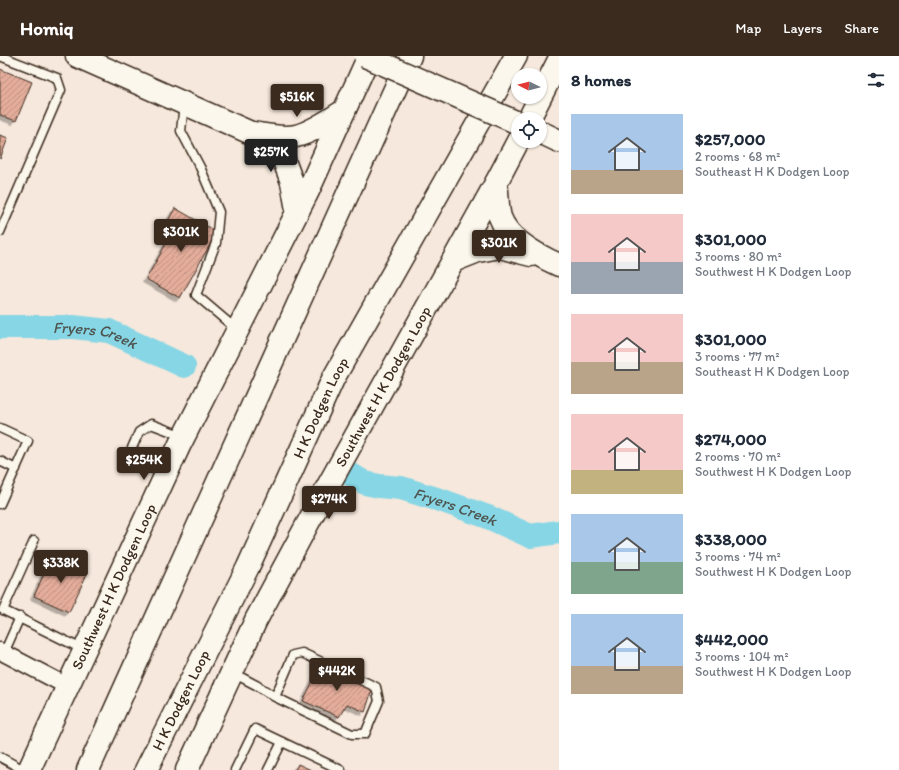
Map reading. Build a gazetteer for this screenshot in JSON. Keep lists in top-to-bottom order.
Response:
{
  "streets": {
    "main road": ["Southwest H K Dodgen Loop", "H K Dodgen Loop"]
  },
  "water": ["Fryers Creek"],
  "north": "left",
  "page": {
    "header": "Homiq",
    "nav": ["Map", "Layers", "Share"],
    "heading": "8 homes",
    "price": [
      "$516K",
      "$257K",
      "$301K",
      "$301K",
      "$254K",
      "$274K",
      "$338K",
      "$442K"
    ],
    "list": [
      {
        "name": "$257,000",
        "note": "2 rooms · 68 m² · Southeast H K Dodgen Loop"
      },
      {
        "name": "$301,000",
        "note": "3 rooms · 80 m² · Southwest H K Dodgen Loop"
      },
      {
        "name": "$301,000",
        "note": "3 rooms · 77 m² · Southeast H K Dodgen Loop"
      },
      {
        "name": "$274,000",
        "note": "2 rooms · 70 m² · Southwest H K Dodgen Loop"
      },
      {
        "name": "$338,000",
        "note": "3 rooms · 74 m² · Southwest H K Dodgen Loop"
      },
      {
        "name": "$442,000",
        "note": "3 rooms · 104 m² · Southwest H K Dodgen Loop"
      }
    ]
  }
}
